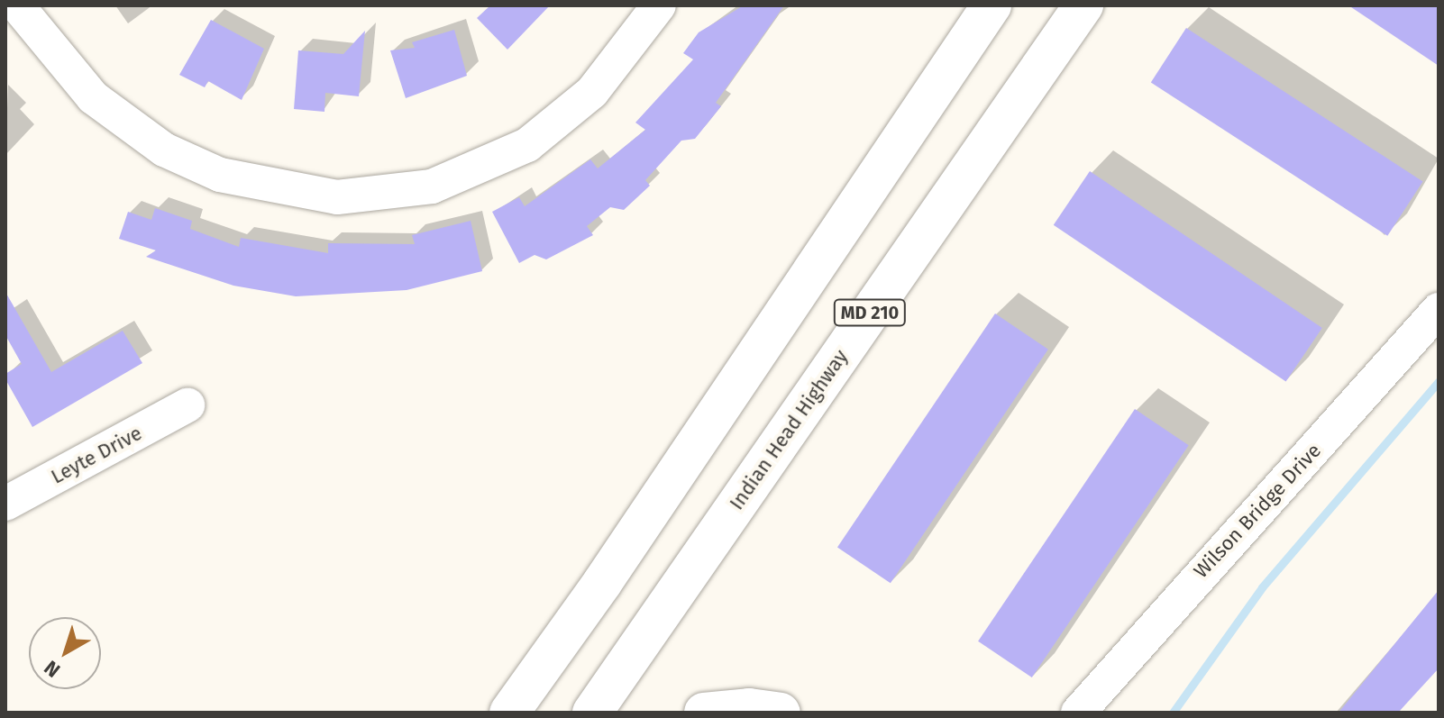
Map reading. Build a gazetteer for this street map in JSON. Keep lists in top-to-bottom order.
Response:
{
  "streets": {
    "highway": ["MD 210", "Indian Head Highway"],
    "street": ["Leyte Drive", "Wilson Bridge Drive"]
  },
  "north": "bottom left"
}
